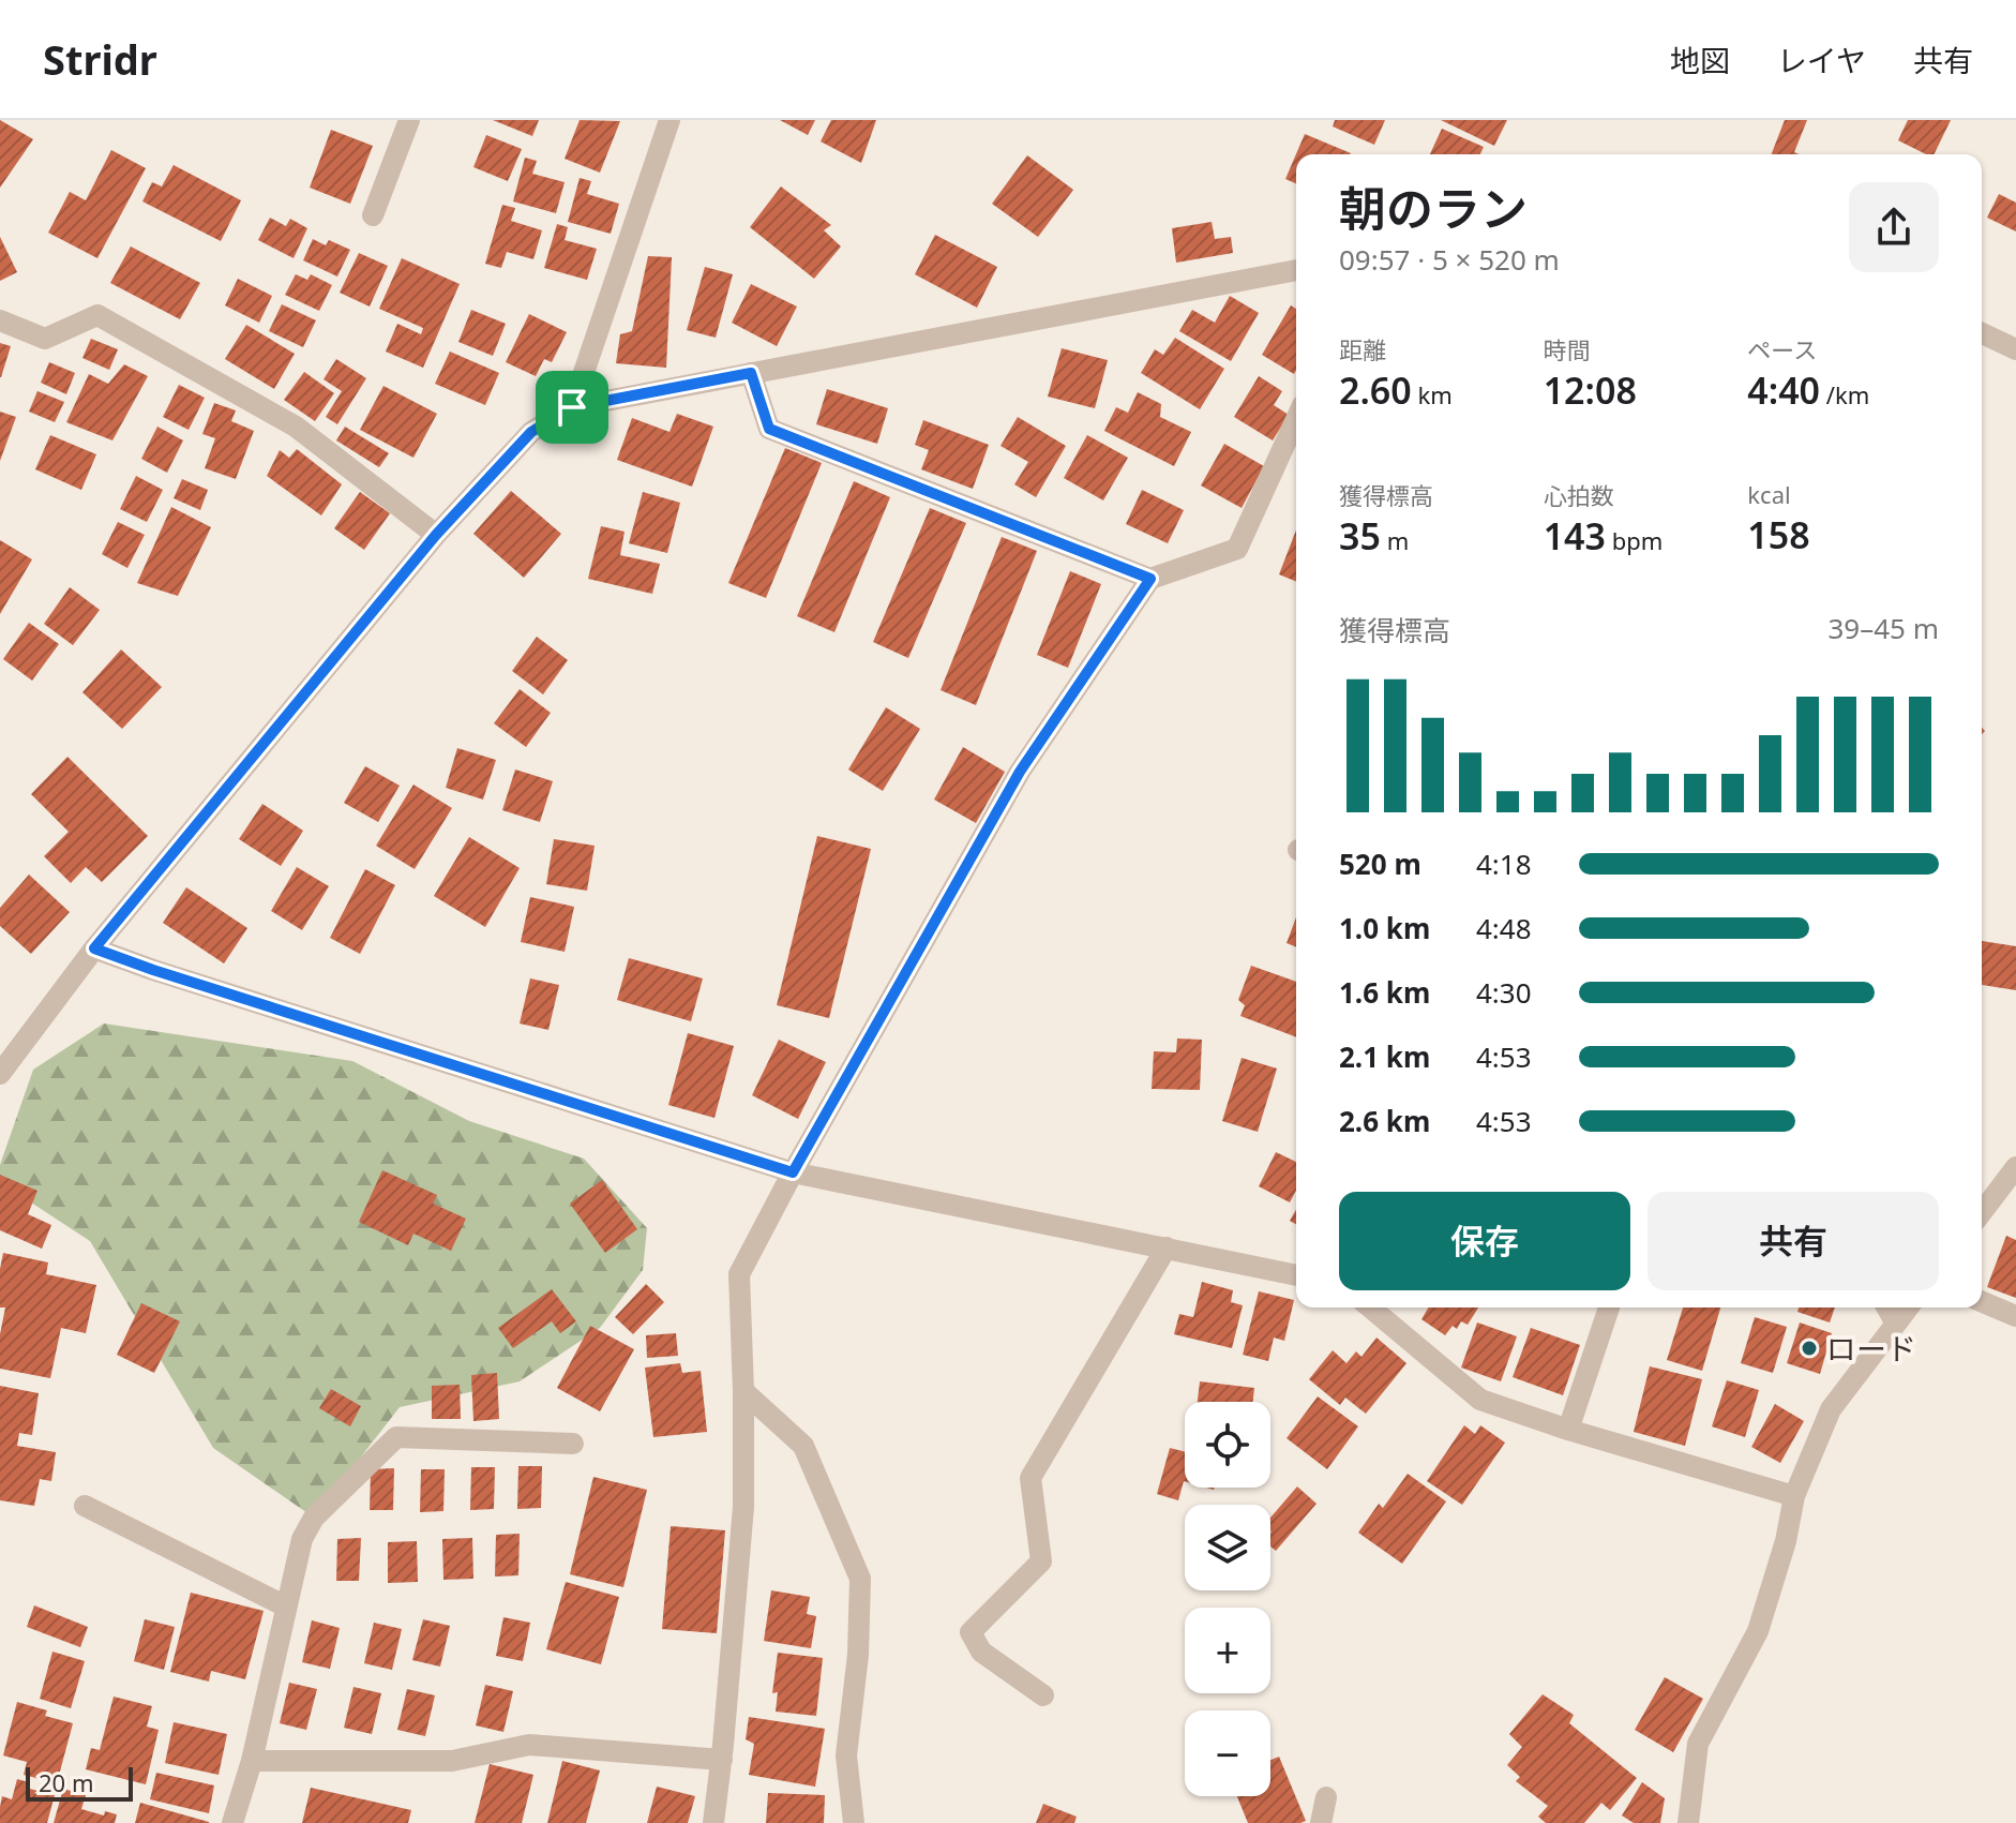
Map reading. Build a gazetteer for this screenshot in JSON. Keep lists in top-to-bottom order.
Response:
{
  "places": ["ロード"],
  "scale_bar": "20 m",
  "page": {
    "header": "Stridr",
    "nav": ["地図", "レイヤ", "共有"],
    "heading": ["朝のラン", "09:57 · 5 × 520 m"],
    "stats": [
      ["距離", "2.60 km"],
      ["時間", "12:08"],
      ["ペース", "4:40 /km"],
      ["獲得標高", "35 m"],
      ["心拍数", "143 bpm"],
      ["kcal", "158"]
    ],
    "chart": ["獲得標高", "39–45 m"],
    "list": [
      {
        "name": "520 m",
        "note": "4:18"
      },
      {
        "name": "1.0 km",
        "note": "4:48"
      },
      {
        "name": "1.6 km",
        "note": "4:30"
      },
      {
        "name": "2.1 km",
        "note": "4:53"
      },
      {
        "name": "2.6 km",
        "note": "4:53"
      }
    ],
    "buttons": ["保存", "共有"],
    "map_buttons": ["+", "−"],
    "scale": "20 m"
  }
}
